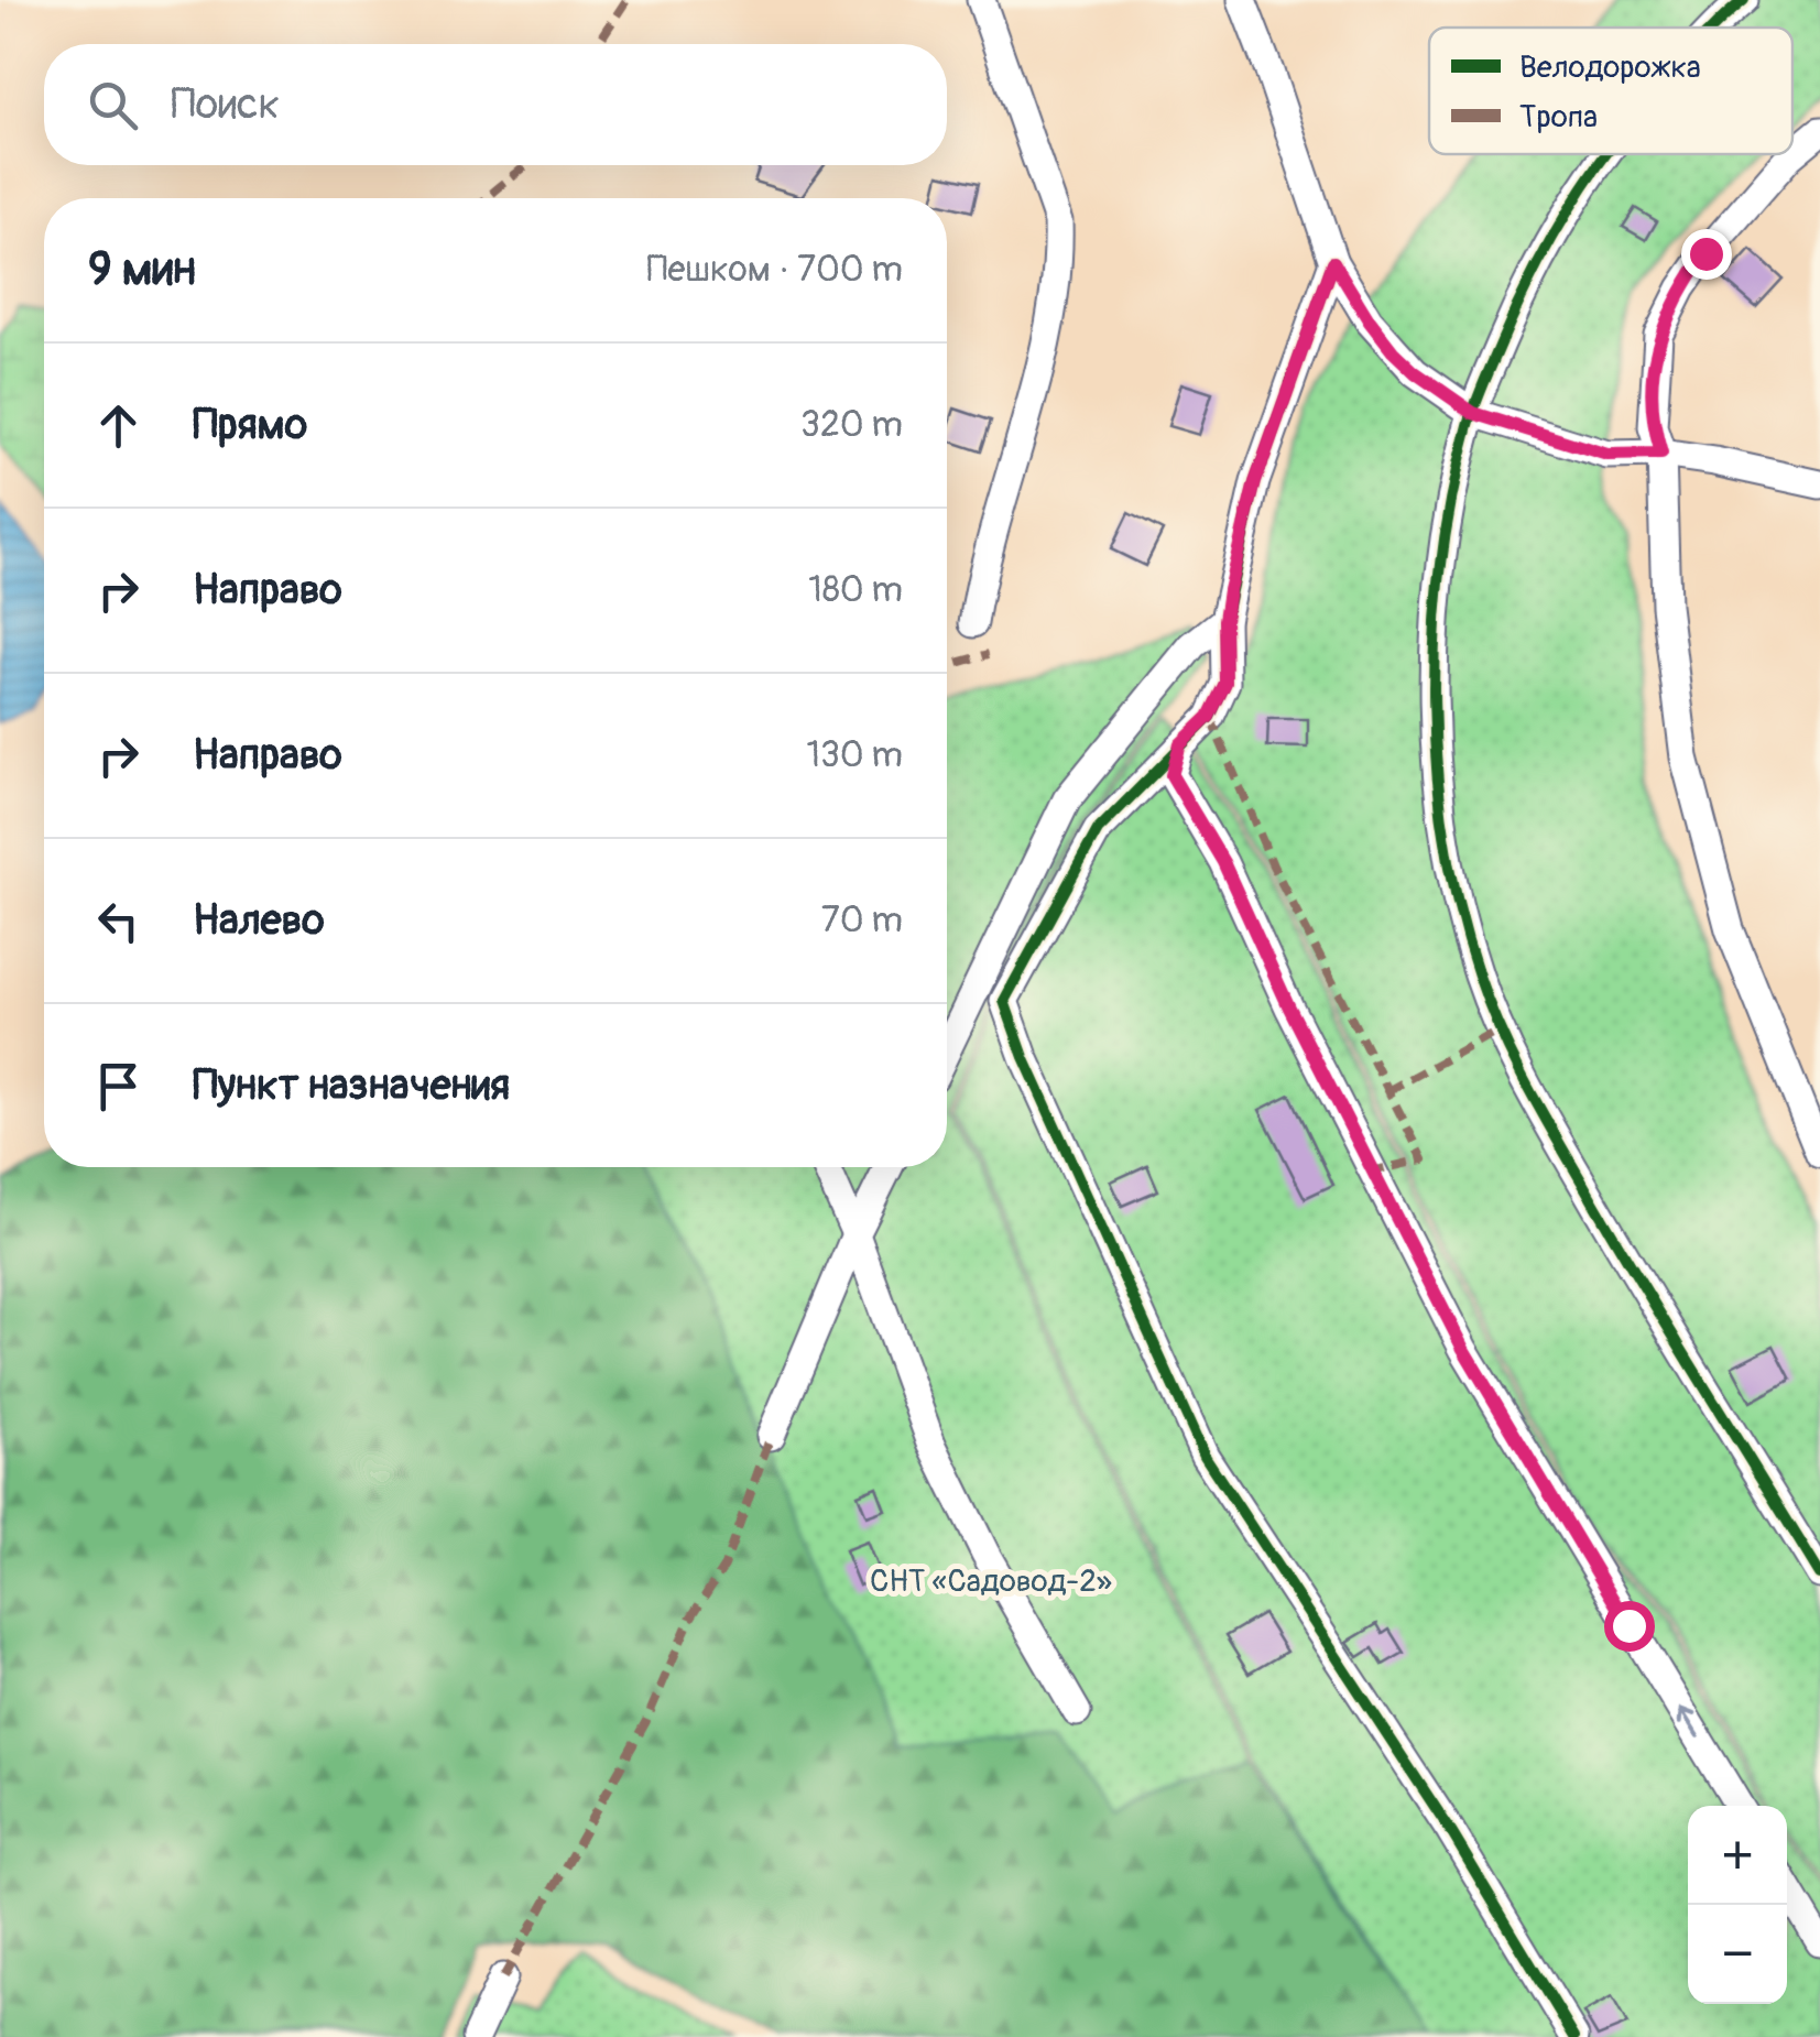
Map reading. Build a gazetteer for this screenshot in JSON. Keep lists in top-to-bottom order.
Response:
{
  "parks": ["СНТ «Садовод-2»"],
  "legend": ["Велодорожка", "Тропа"],
  "page": {
    "search": "Поиск",
    "heading": ["9 мин", "Пешком · 700 m"],
    "list": [
      ["Прямо", "320 m"],
      ["Направо", "180 m"],
      ["Направо", "130 m"],
      ["Налево", "70 m"],
      "Пункт назначения"
    ],
    "map_buttons": ["+", "−"]
  }
}
